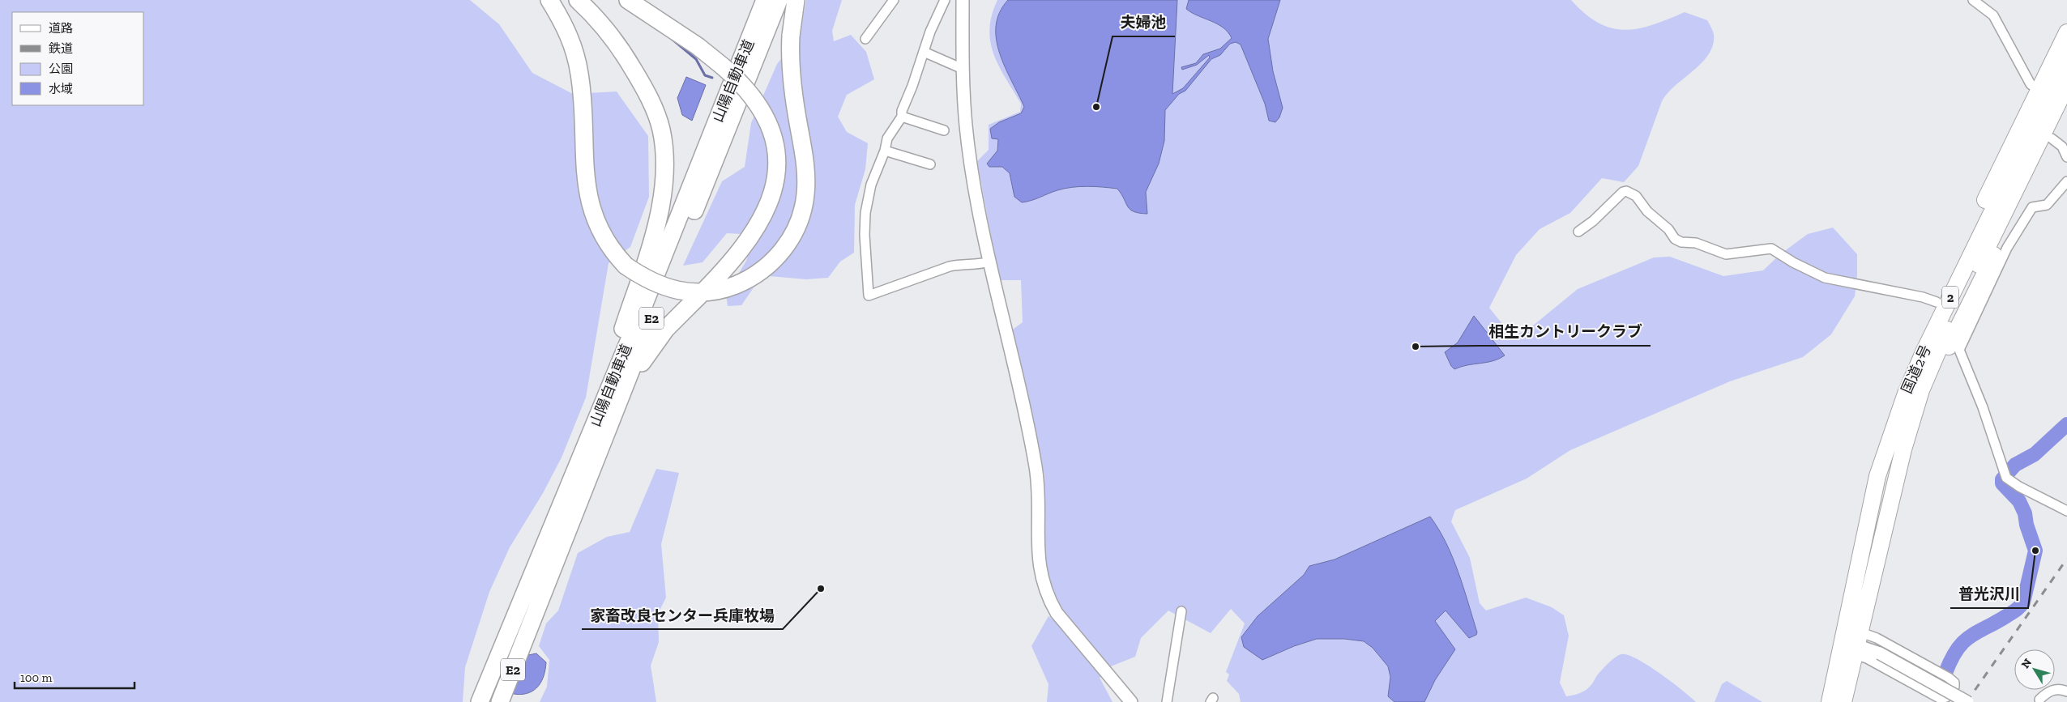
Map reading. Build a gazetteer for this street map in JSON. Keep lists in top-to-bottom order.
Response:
{
  "streets": {
    "highway": [
      "山陽自動車道",
      "2",
      "E2",
      "国道2号"
    ]
  },
  "places": [
    "夫婦池",
    "相生カントリークラブ",
    "普光沢川",
    "家畜改良センター兵庫牧場"
  ],
  "legend": [
    "道路",
    "鉄道",
    "公園",
    "水域"
  ],
  "scale_bar": "100 m",
  "north": "top left"
}
